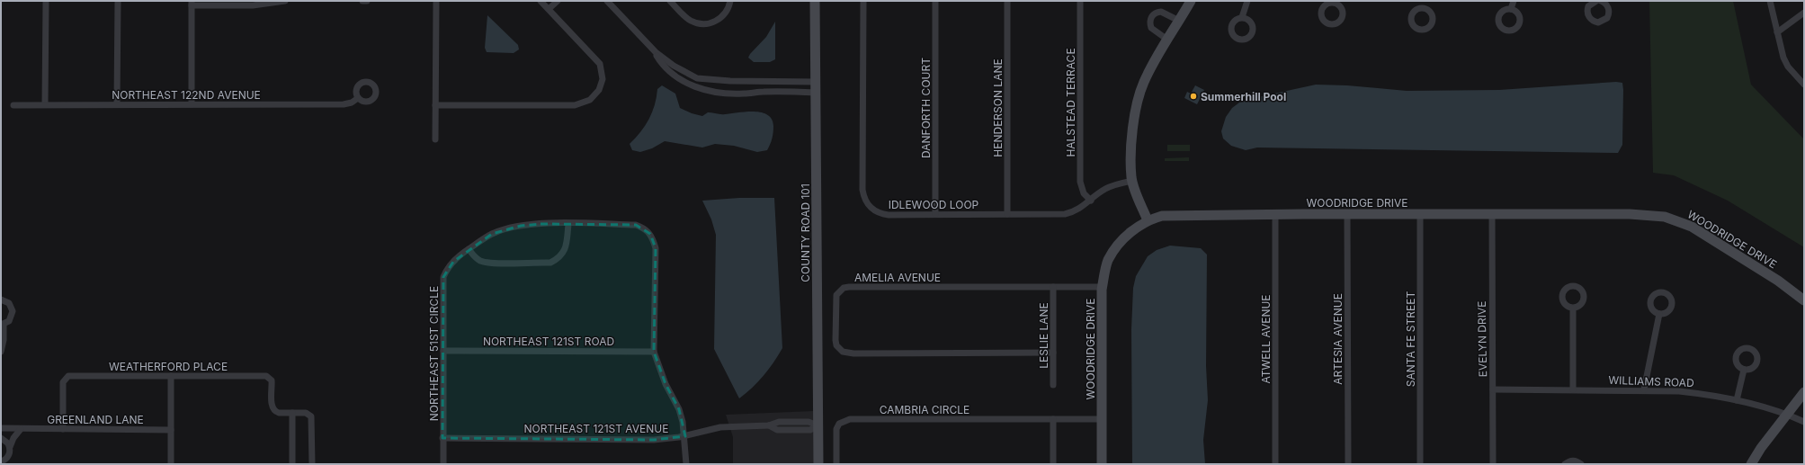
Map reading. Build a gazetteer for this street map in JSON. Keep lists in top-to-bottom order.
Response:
{
  "streets": {
    "street": [
      "NORTHEAST 122ND AVENUE",
      "HALSTEAD TERRACE",
      "DANFORTH COURT",
      "HENDERSON LANE",
      "WOODRIDGE DRIVE",
      "IDLEWOOD LOOP",
      "COUNTY ROAD 101",
      "AMELIA AVENUE",
      "LESLIE LANE",
      "ATWELL AVENUE",
      "ARTESIA AVENUE",
      "SANTA FE STREET",
      "EVELYN DRIVE",
      "NORTHEAST 121ST ROAD",
      "NORTHEAST 51ST CIRCLE",
      "WEATHERFORD PLACE",
      "WILLIAMS ROAD",
      "CAMBRIA CIRCLE",
      "GREENLAND LANE",
      "NORTHEAST 121ST AVENUE"
    ]
  },
  "crossings": [
    ["HALSTEAD TERRACE", "IDLEWOOD LOOP"],
    ["DANFORTH COURT", "IDLEWOOD LOOP"],
    ["HENDERSON LANE", "IDLEWOOD LOOP"],
    ["WOODRIDGE DRIVE", "AMELIA AVENUE"],
    ["WOODRIDGE DRIVE", "ATWELL AVENUE"],
    ["WOODRIDGE DRIVE", "ARTESIA AVENUE"],
    ["WOODRIDGE DRIVE", "SANTA FE STREET"],
    ["WOODRIDGE DRIVE", "EVELYN DRIVE"],
    ["WOODRIDGE DRIVE", "CAMBRIA CIRCLE"],
    ["COUNTY ROAD 101", "NORTHEAST 121ST AVENUE"],
    ["AMELIA AVENUE", "LESLIE LANE"],
    ["EVELYN DRIVE", "WILLIAMS ROAD"],
    ["NORTHEAST 121ST ROAD", "NORTHEAST 51ST CIRCLE"],
    ["NORTHEAST 51ST CIRCLE", "NORTHEAST 121ST AVENUE"],
    ["WEATHERFORD PLACE", "GREENLAND LANE"]
  ],
  "places": ["Summerhill Pool"]
}
